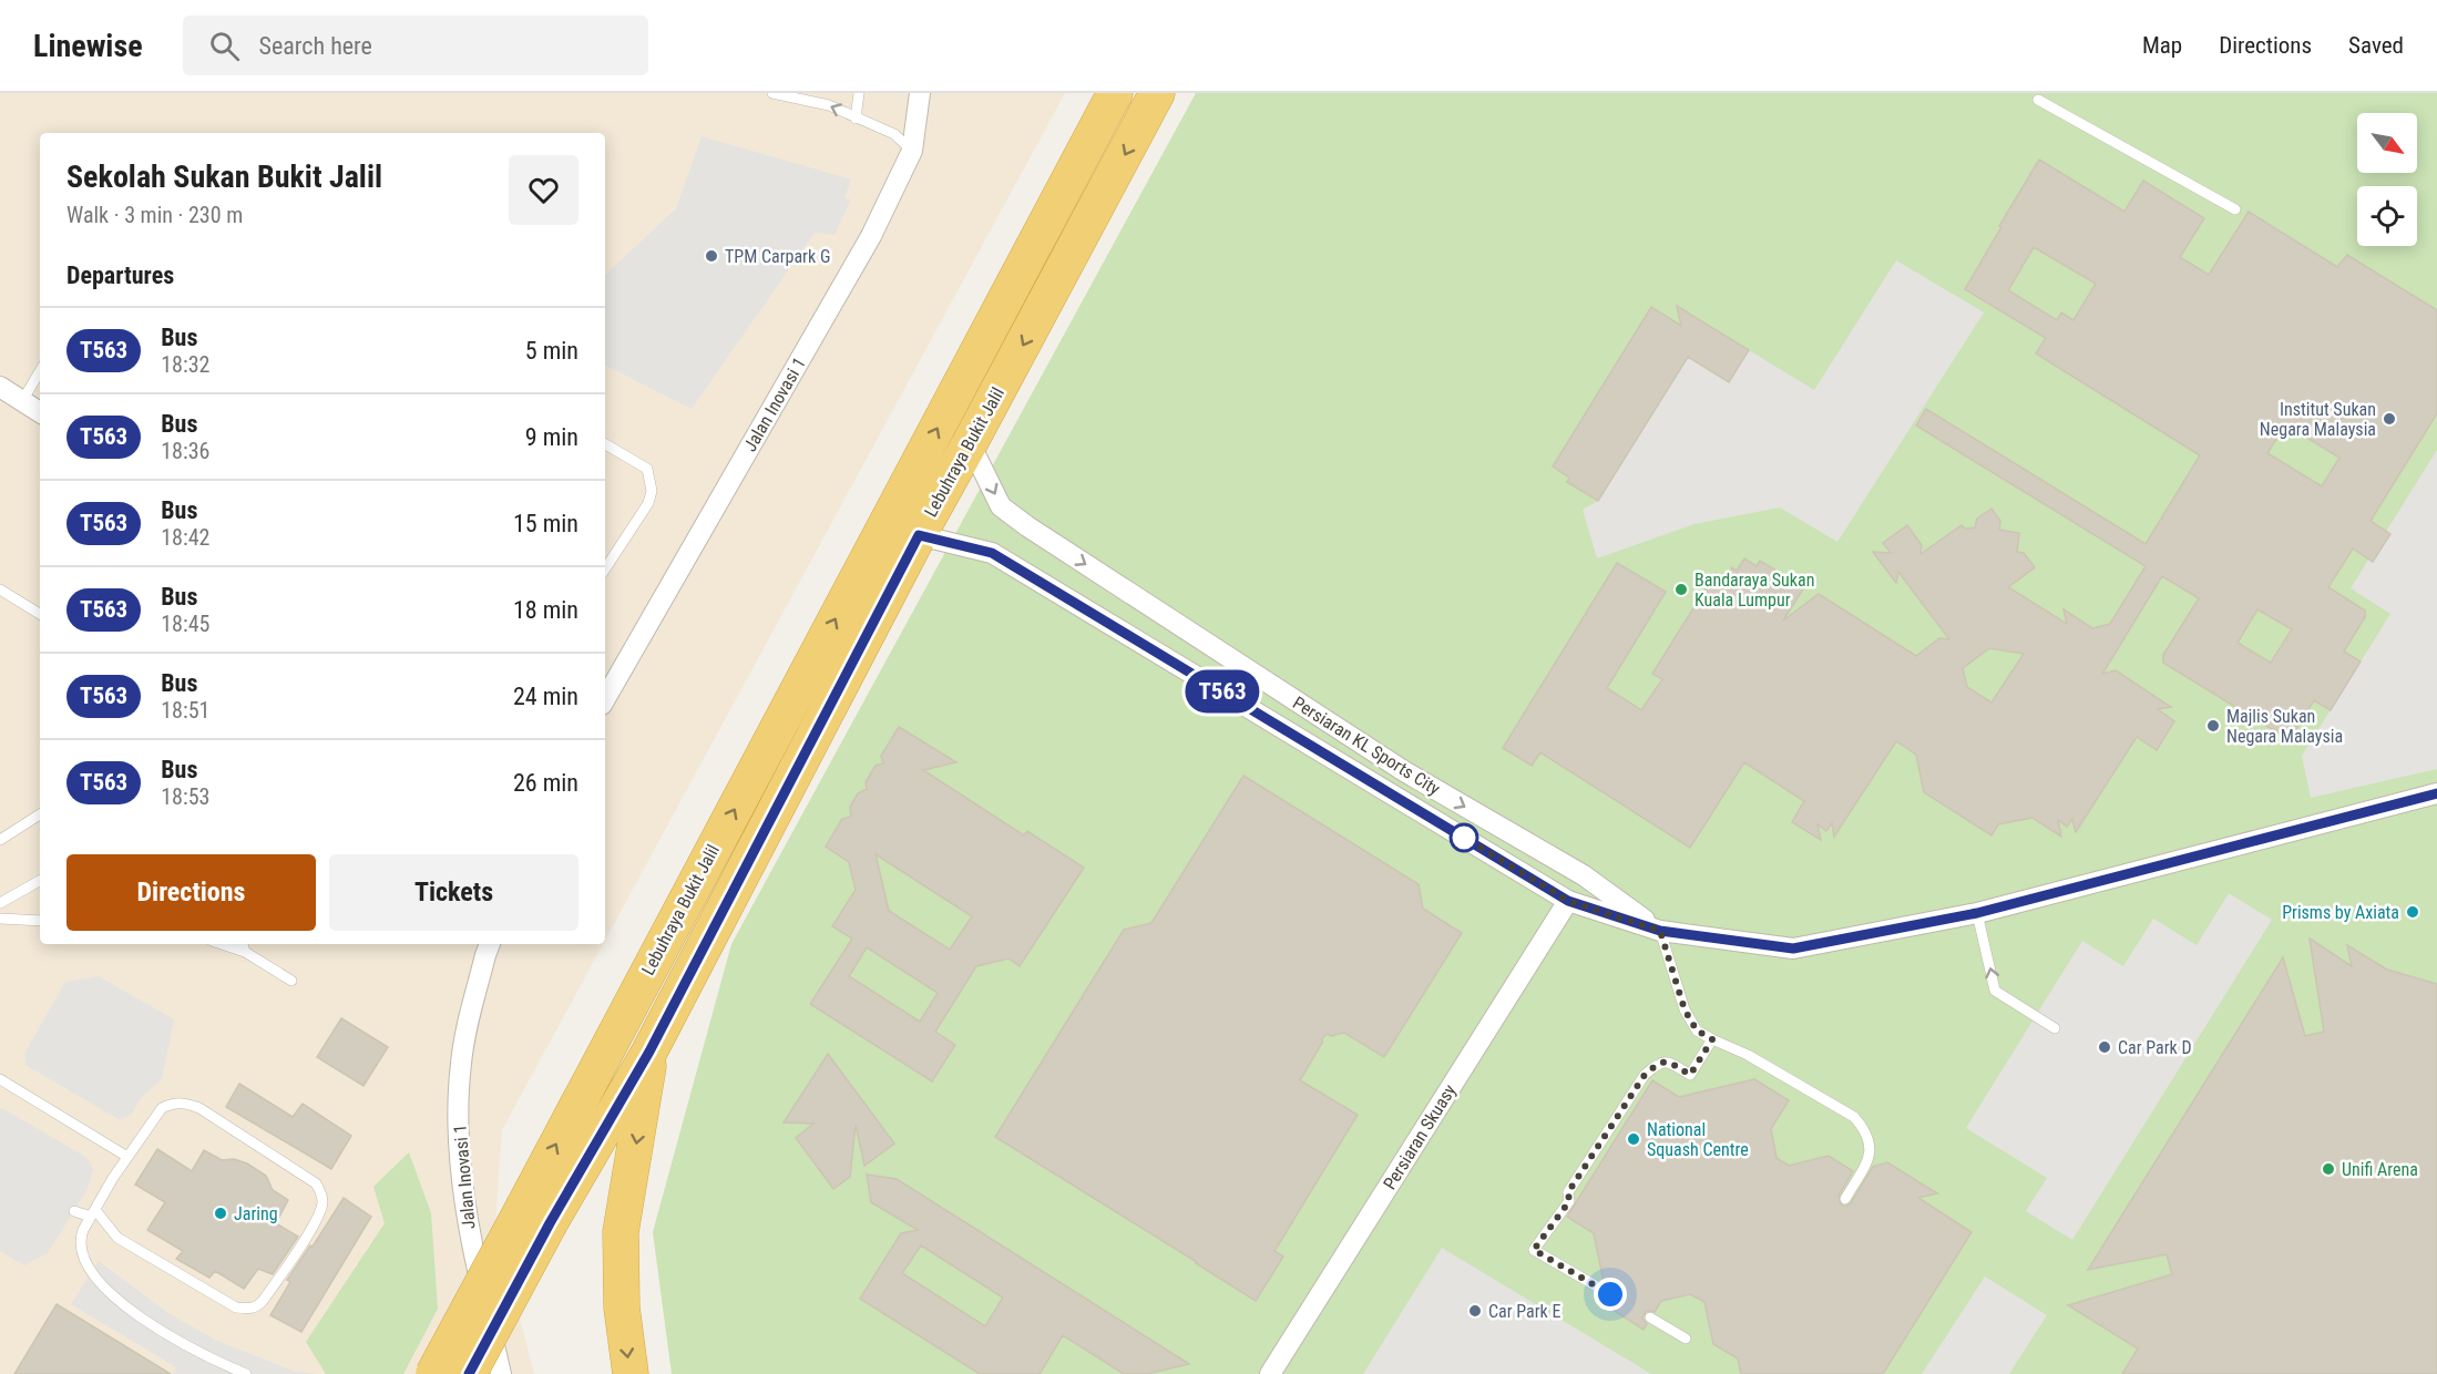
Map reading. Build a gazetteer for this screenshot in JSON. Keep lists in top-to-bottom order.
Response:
{
  "streets": {
    "highway": ["Lebuhraya Bukit Jalil"],
    "street": ["Jalan Inovasi 1", "Persiaran KL Sports City", "Persiaran Skuasy"]
  },
  "crossings": [
    ["Lebuhraya Bukit Jalil", "Persiaran KL Sports City"],
    ["Persiaran KL Sports City", "Persiaran Skuasy"]
  ],
  "places": [
    "TPM Carpark G",
    "Institut Sukan Negara Malaysia",
    "Bandaraya Sukan Kuala Lumpur",
    "Majlis Sukan Negara Malaysia",
    "Prisms by Axiata",
    "Car Park D",
    "National Squash Centre",
    "Unifi Arena",
    "Jaring",
    "Car Park E"
  ],
  "lines": ["bus line T563"],
  "north": "bottom right",
  "page": {
    "header": "Linewise",
    "search": "Search here",
    "nav": ["Map", "Directions", "Saved"],
    "on_map": "T563",
    "heading": [
      ["Sekolah Sukan Bukit Jalil", "Walk · 3 min · 230 m"],
      "Departures"
    ],
    "list": [
      {
        "mark": "T563",
        "name": "Bus",
        "note": "18:32",
        "value": "5 min"
      },
      {
        "mark": "T563",
        "name": "Bus",
        "note": "18:36",
        "value": "9 min"
      },
      {
        "mark": "T563",
        "name": "Bus",
        "note": "18:42",
        "value": "15 min"
      },
      {
        "mark": "T563",
        "name": "Bus",
        "note": "18:45",
        "value": "18 min"
      },
      {
        "mark": "T563",
        "name": "Bus",
        "note": "18:51",
        "value": "24 min"
      },
      {
        "mark": "T563",
        "name": "Bus",
        "note": "18:53",
        "value": "26 min"
      }
    ],
    "buttons": ["Directions", "Tickets"]
  }
}
